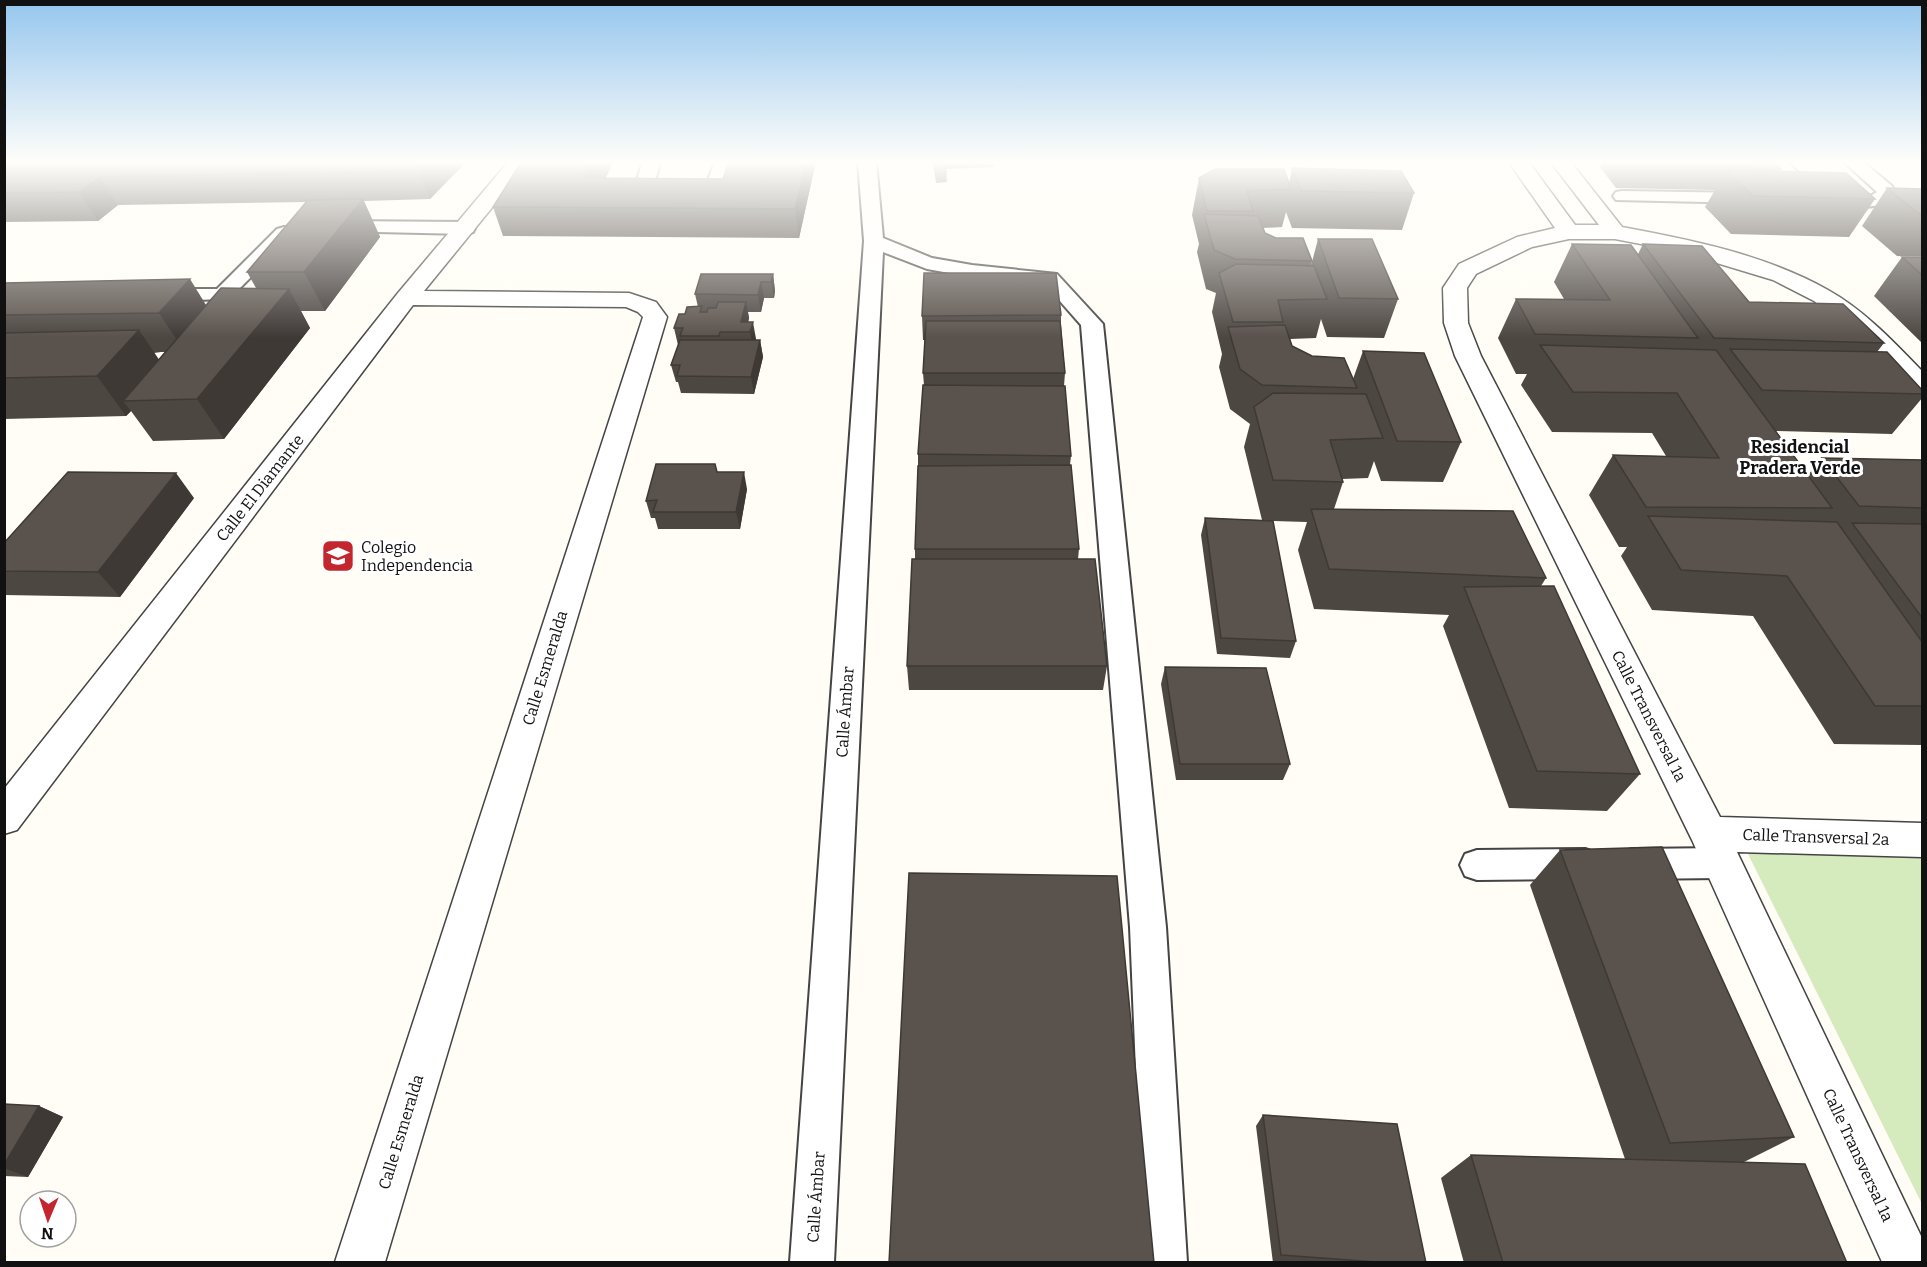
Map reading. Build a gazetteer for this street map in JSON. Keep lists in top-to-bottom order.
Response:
{
  "streets": {
    "street": [
      "Calle El Diamante",
      "Calle Esmeralda",
      "Calle Transversal 1a",
      "Calle Transversal 2a"
    ],
    "lane": ["Calle Ámbar"]
  },
  "crossings": [
    ["Calle El Diamante", "Calle Esmeralda"],
    ["Calle Transversal 1a", "Calle Transversal 2a"]
  ],
  "districts": ["Residencial Pradera Verde"],
  "places": {
    "school or university": ["Colegio Independencia"]
  },
  "north": "bottom"
}
